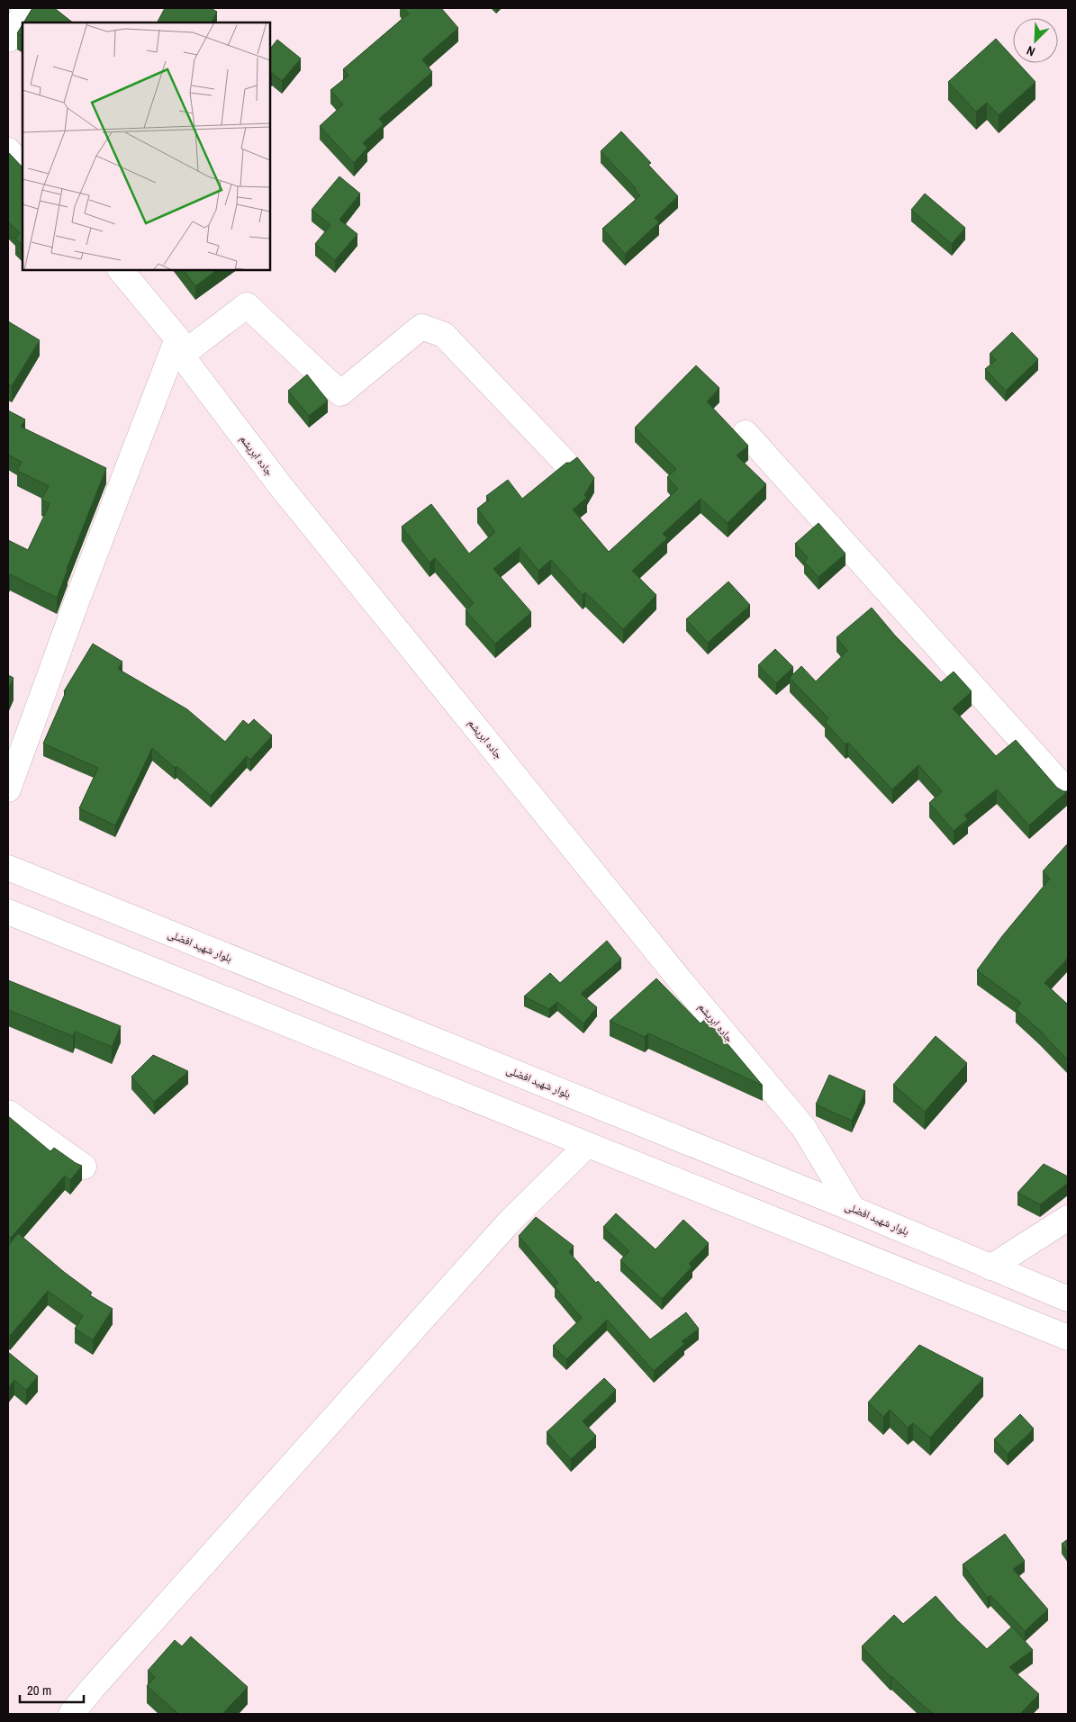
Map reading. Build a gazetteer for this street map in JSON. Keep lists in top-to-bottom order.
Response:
{
  "streets": {
    "main road": ["جاده ابریشم", "بلوار شهید افضلی"]
  },
  "crossings": [
    ["جاده ابریشم", "بلوار شهید افضلی"]
  ],
  "scale_bar": "20 m",
  "north": "bottom left"
}
